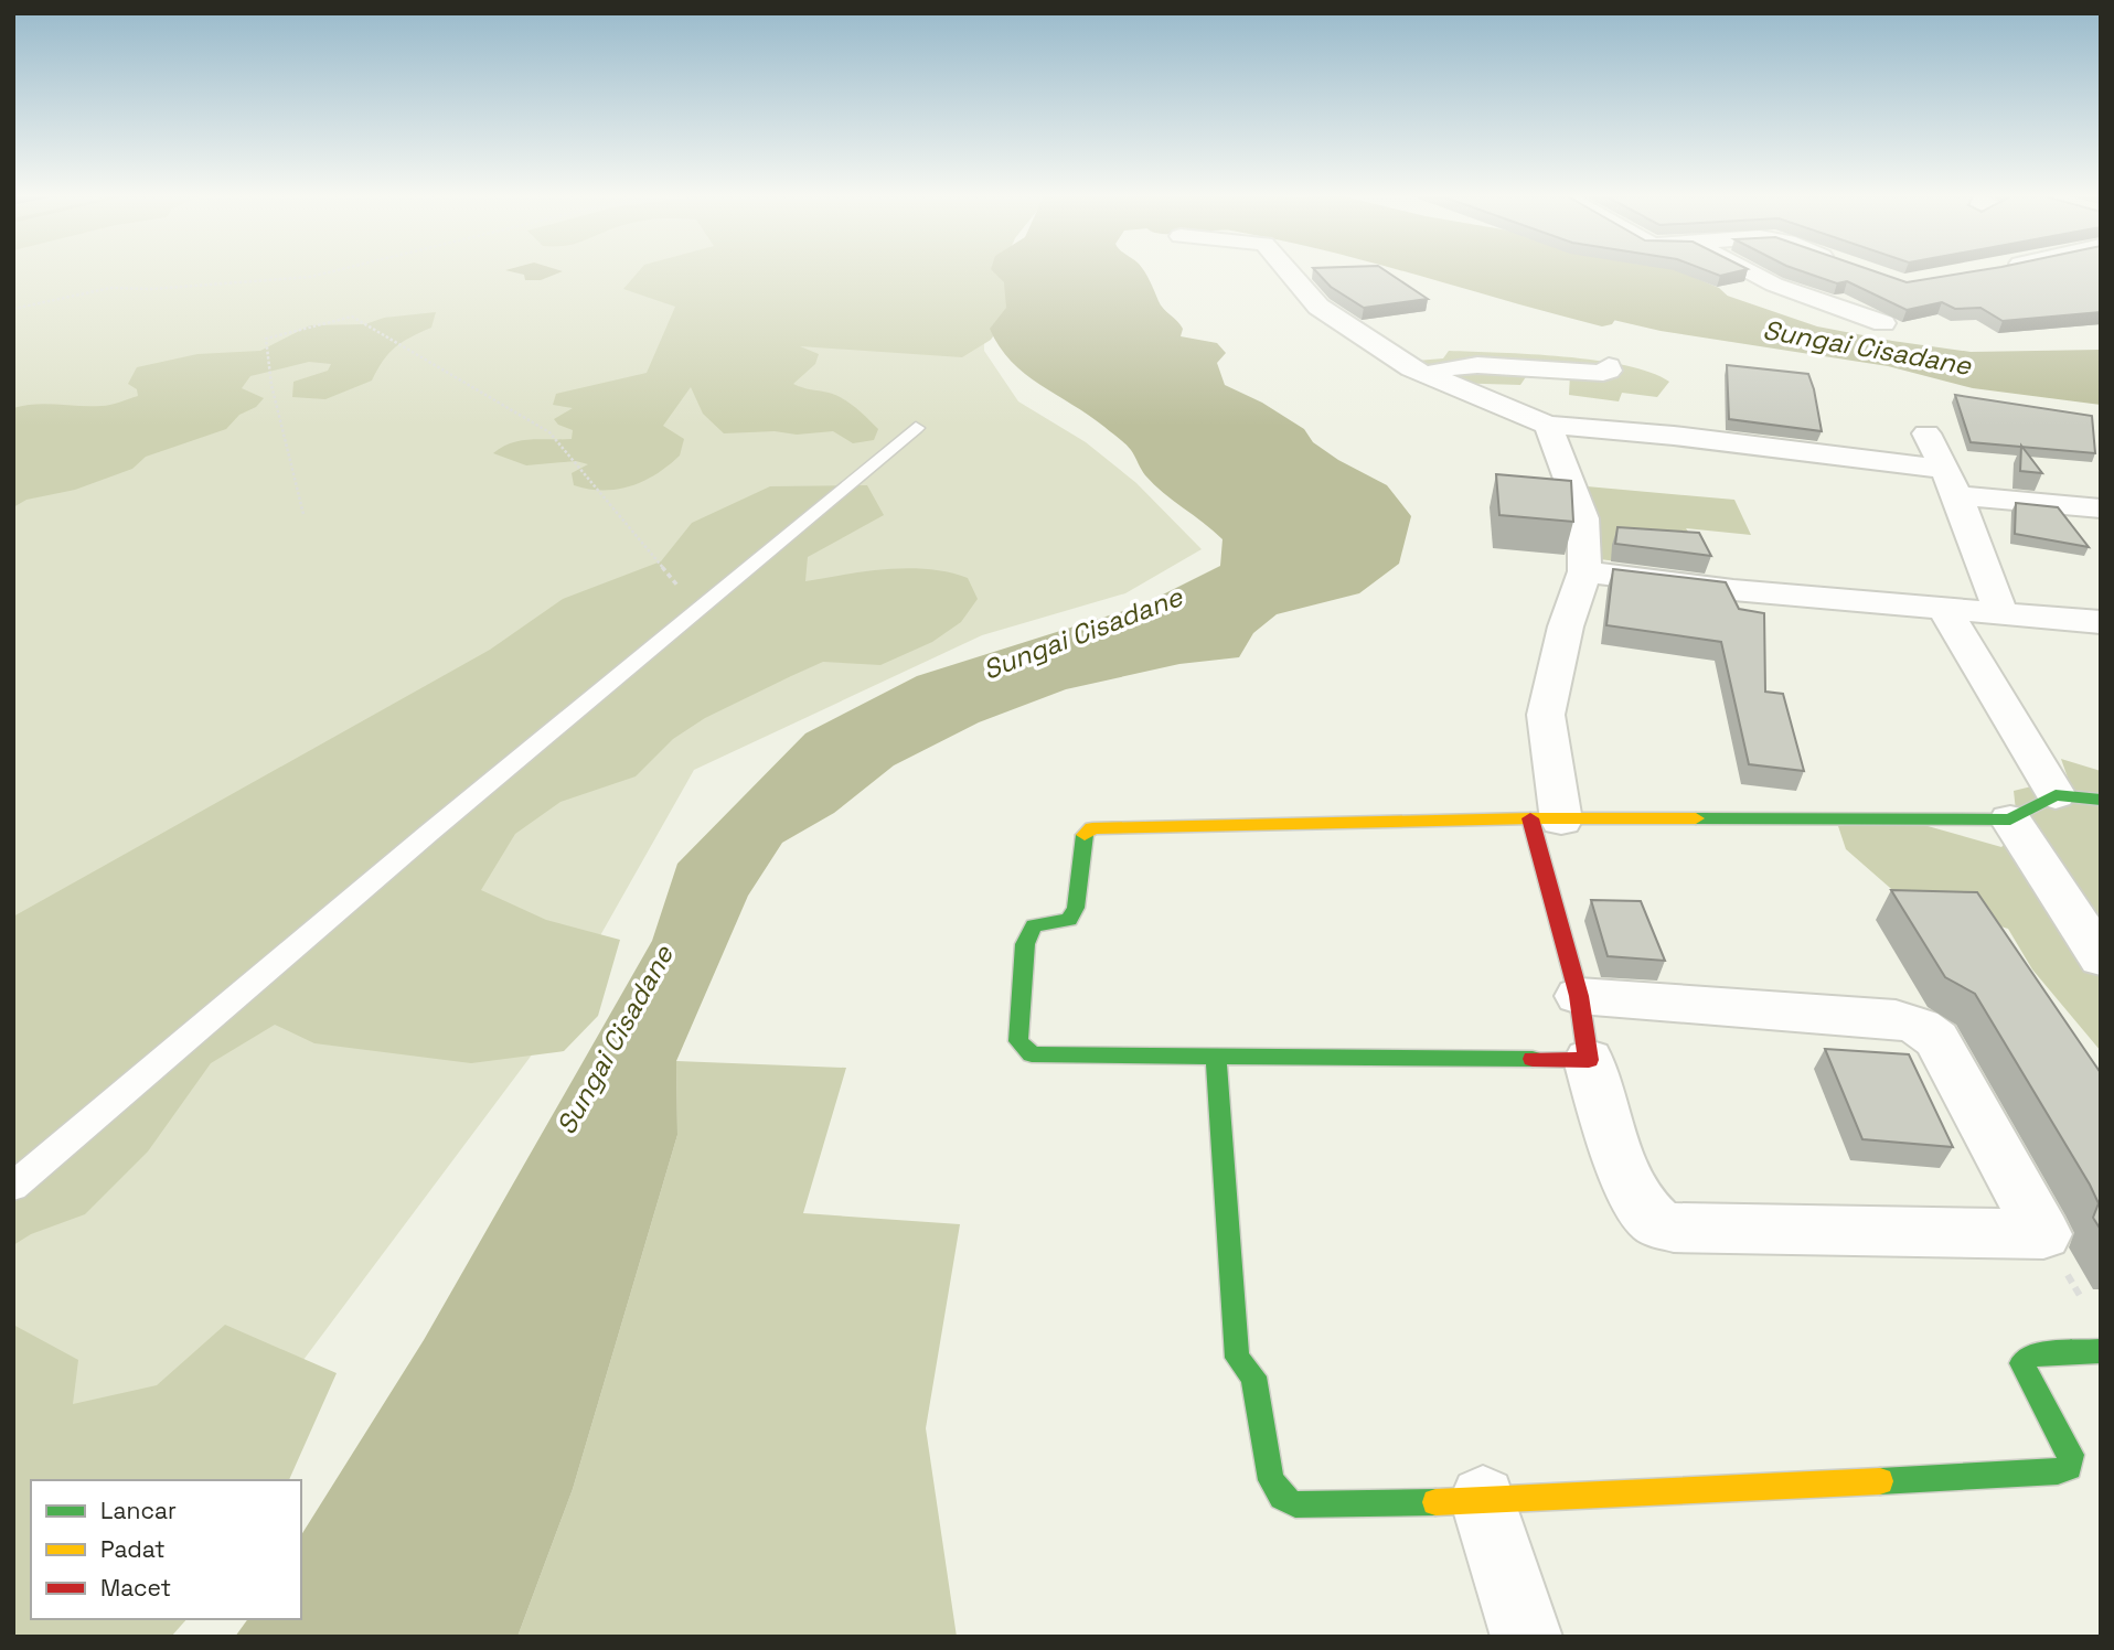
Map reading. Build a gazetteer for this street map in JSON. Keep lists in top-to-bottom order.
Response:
{
  "water": ["Sungai Cisadane"],
  "legend": ["Lancar", "Padat", "Macet"]
}
